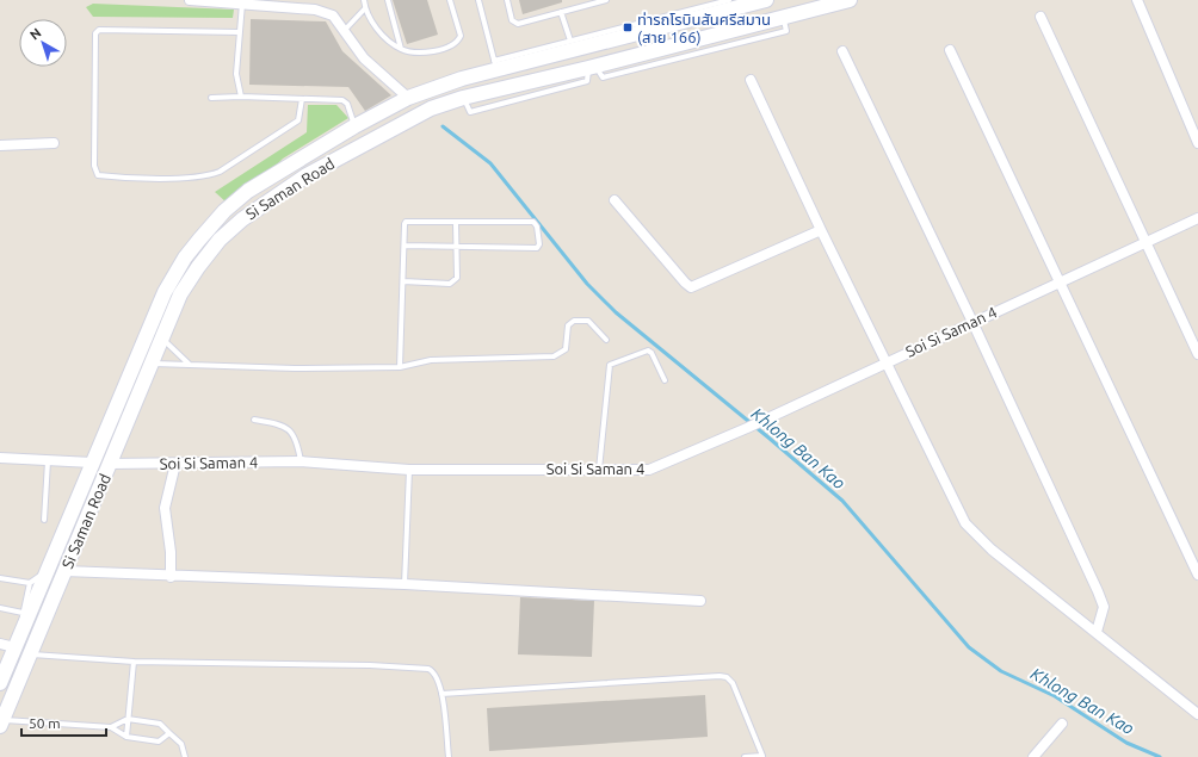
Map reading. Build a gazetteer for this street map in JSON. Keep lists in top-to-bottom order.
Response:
{
  "streets": {
    "main road": ["Si Saman Road"],
    "street": ["Soi Si Saman 4"]
  },
  "crossings": [
    ["Si Saman Road", "Soi Si Saman 4"]
  ],
  "water": ["Khlong Ban Kao"],
  "places": {
    "transit": ["ท่ารถโรบินสันศรีสมาน (สาย 166)"]
  },
  "scale_bar": "50 m",
  "north": "top left"
}
